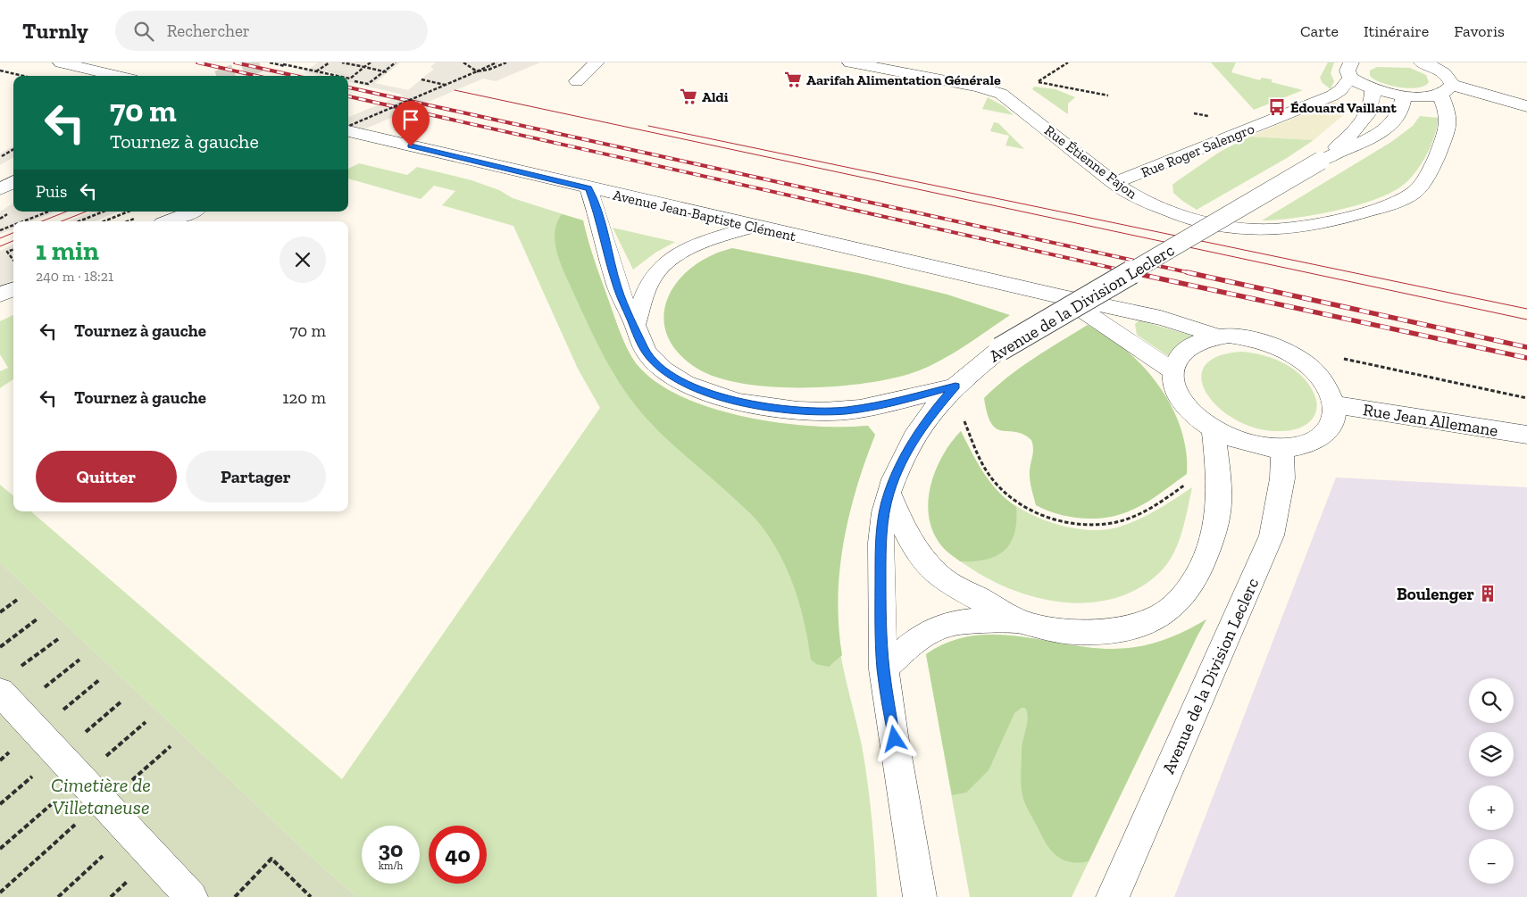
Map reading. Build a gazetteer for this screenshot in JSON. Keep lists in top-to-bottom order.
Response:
{
  "streets": {
    "street": [
      "Rue Roger Salengro",
      "Rue Étienne Fajon",
      "Avenue Jean-Baptiste Clément",
      "Avenue de la Division Leclerc",
      "Rue Jean Allemane"
    ]
  },
  "crossings": [
    ["Rue Roger Salengro", "Rue Étienne Fajon"],
    ["Avenue Jean-Baptiste Clément", "Avenue de la Division Leclerc"],
    ["Avenue Jean-Baptiste Clément", "Rue Jean Allemane"],
    ["Avenue de la Division Leclerc", "Rue Jean Allemane"]
  ],
  "parks": ["Cimetière de Villetaneuse"],
  "places": {
    "supermarket": ["Aarifah Alimentation Générale", "Aldi"],
    "bus stop": ["Édouard Vaillant"],
    "building": ["Boulenger"]
  },
  "page": {
    "header": "Turnly",
    "search": "Rechercher",
    "nav": ["Carte", "Itinéraire", "Favoris"],
    "turn": ["70 m", "Tournez à gauche"],
    "then": "Puis",
    "heading": ["1 min", "240 m · 18:21"],
    "list": [
      {
        "name": "Tournez à gauche",
        "value": "70 m"
      },
      {
        "name": "Tournez à gauche",
        "value": "120 m"
      }
    ],
    "buttons": ["Quitter", "Partager"],
    "map_buttons": ["+", "−"],
    "speed": "30 km/h",
    "limit": "40"
  }
}
